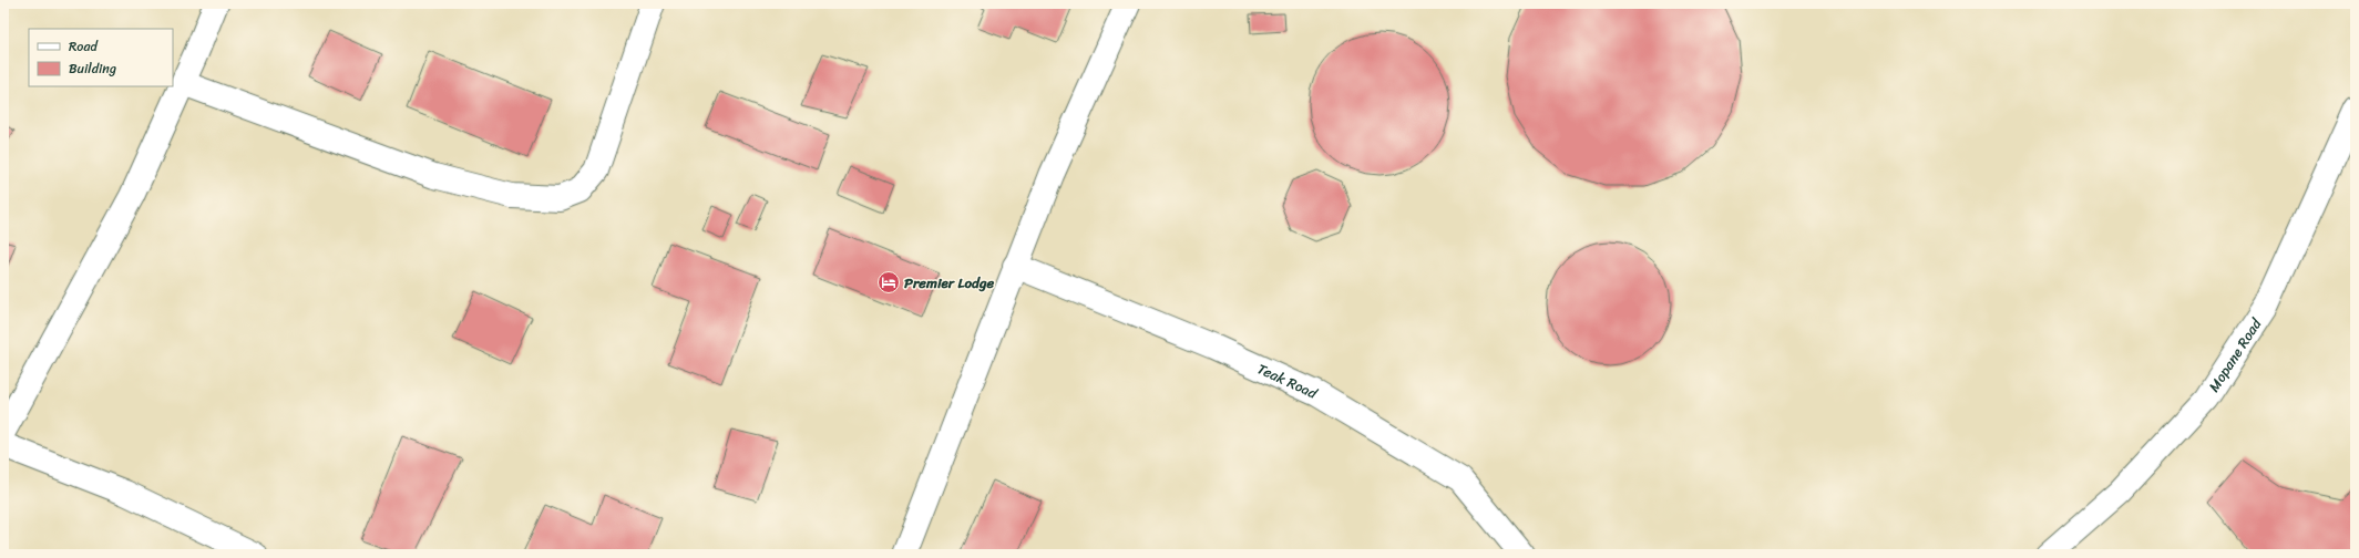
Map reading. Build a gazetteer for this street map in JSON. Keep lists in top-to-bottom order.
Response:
{
  "streets": {
    "street": ["Mopane Road", "Teak Road"]
  },
  "places": {
    "hotel": ["Premier Lodge"]
  },
  "legend": ["Road", "Building"]
}
